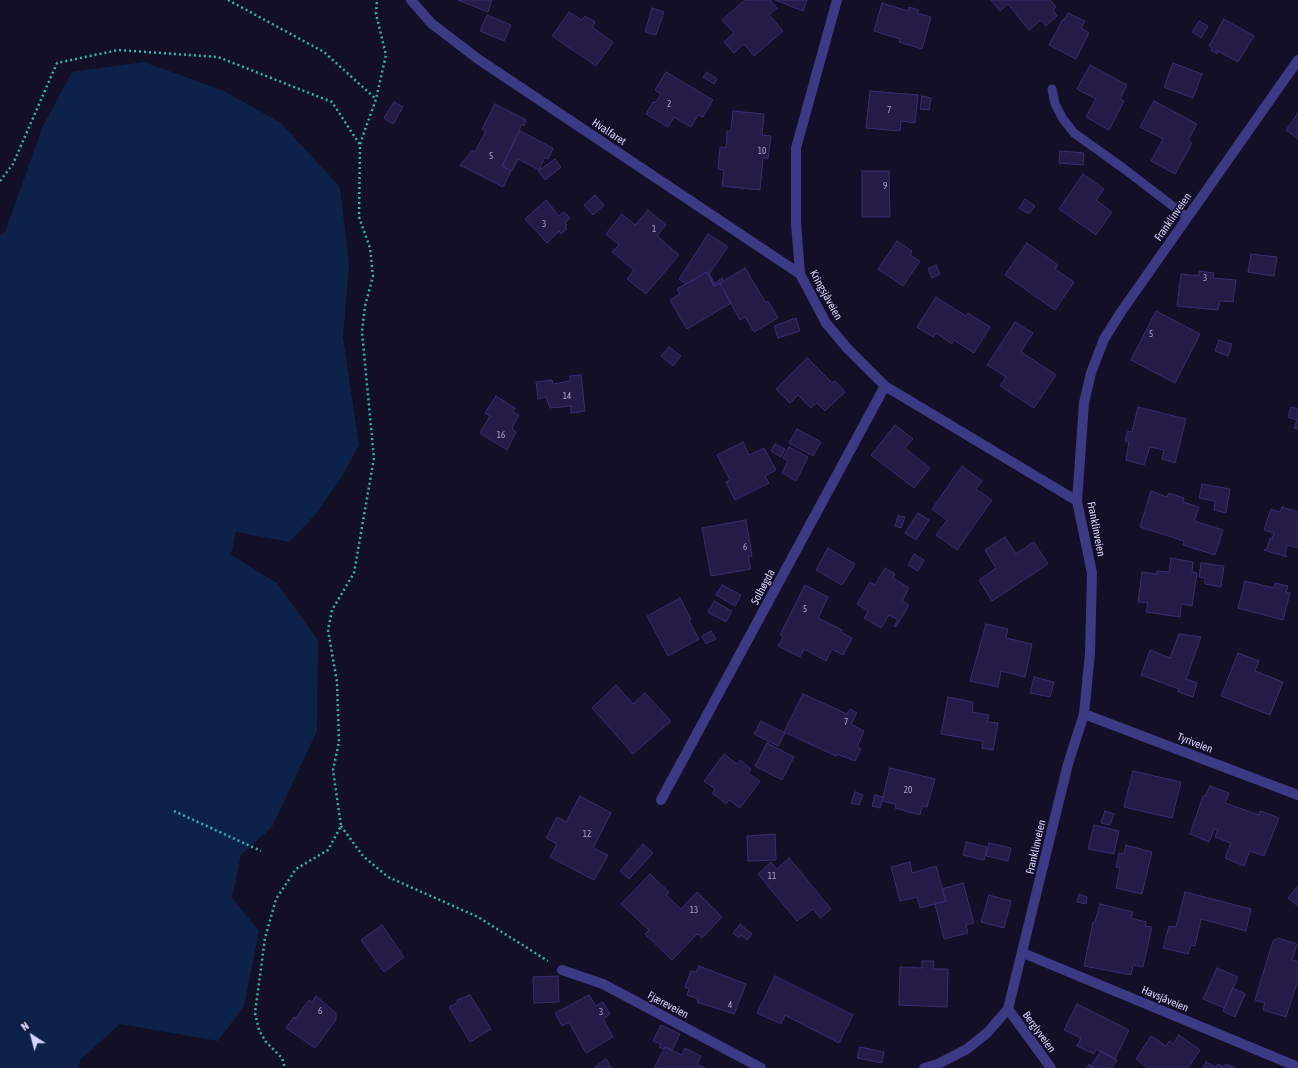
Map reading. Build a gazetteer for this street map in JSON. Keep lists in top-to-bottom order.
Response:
{
  "streets": {
    "street": [
      "Hvalfaret",
      "Franklinveien",
      "Kringsjåveien",
      "Solhøgda",
      "Tyriveien",
      "Havsjåveien",
      "Fjæreveien",
      "Berglyveien"
    ]
  },
  "crossings": [
    ["Hvalfaret", "Kringsjåveien"],
    ["Franklinveien", "Kringsjåveien"],
    ["Franklinveien", "Tyriveien"],
    ["Franklinveien", "Havsjåveien"],
    ["Franklinveien", "Berglyveien"],
    ["Kringsjåveien", "Solhøgda"]
  ],
  "house_numbers": [
    "2",
    "7",
    "10",
    "5",
    "9",
    "3",
    "1",
    "3",
    "5",
    "14",
    "16",
    "6",
    "5",
    "7",
    "20",
    "12",
    "11",
    "13",
    "4",
    "6",
    "3"
  ],
  "north": "top left"
}
